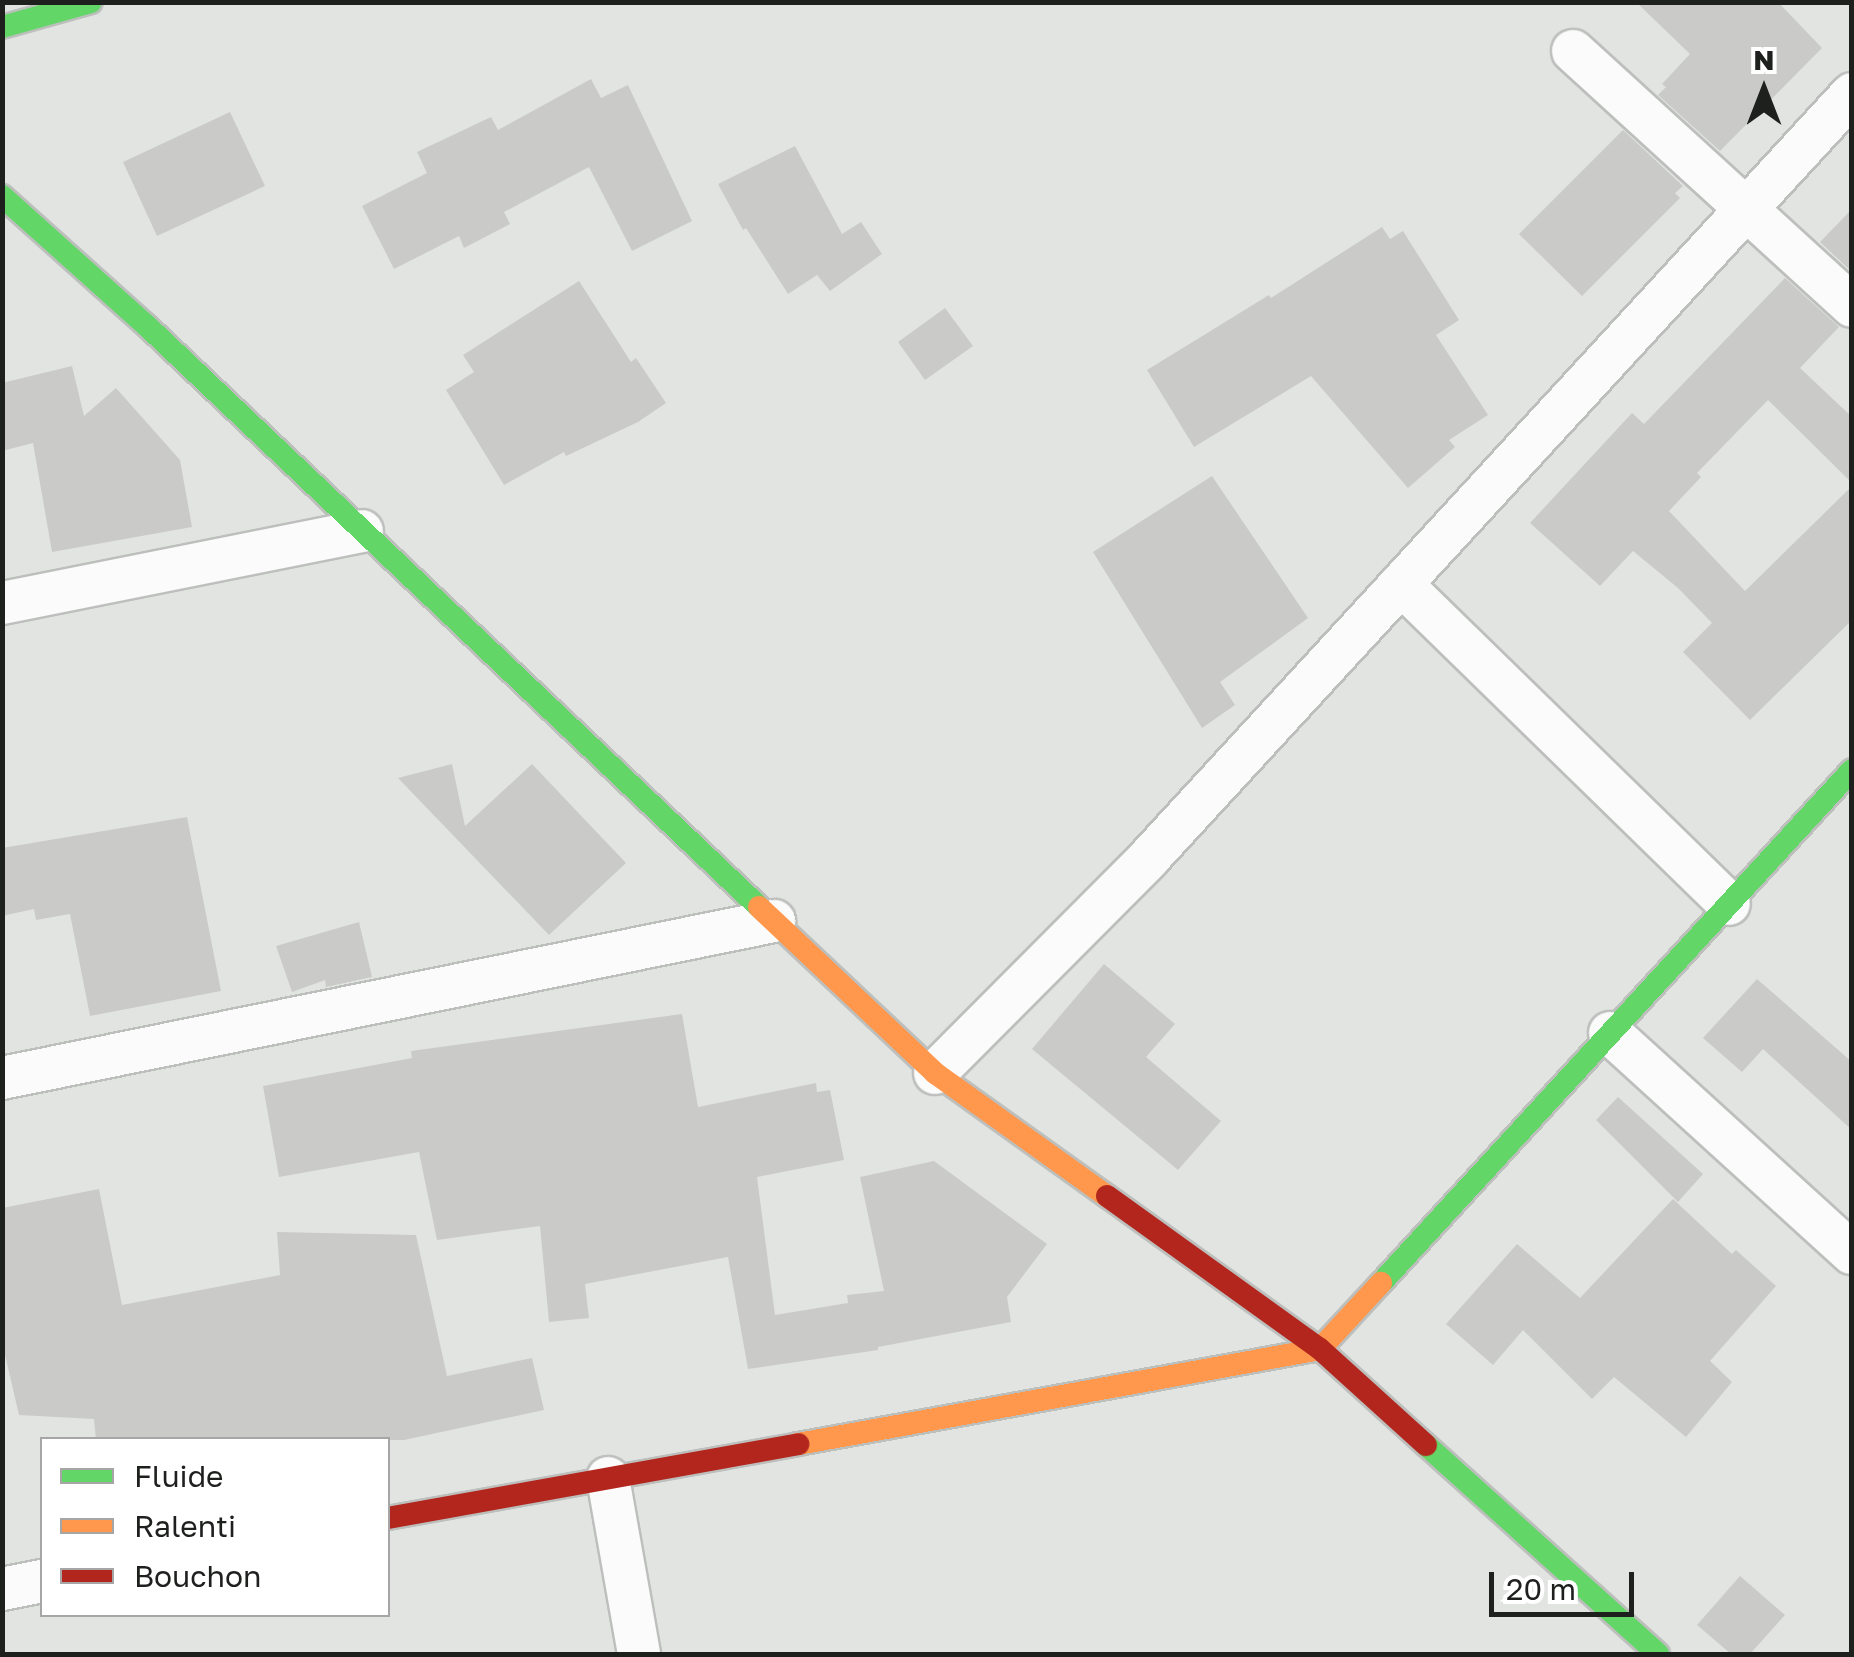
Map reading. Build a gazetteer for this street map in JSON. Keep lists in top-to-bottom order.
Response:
{
  "legend": ["Fluide", "Ralenti", "Bouchon"],
  "scale_bar": "20 m",
  "north": "top"
}
